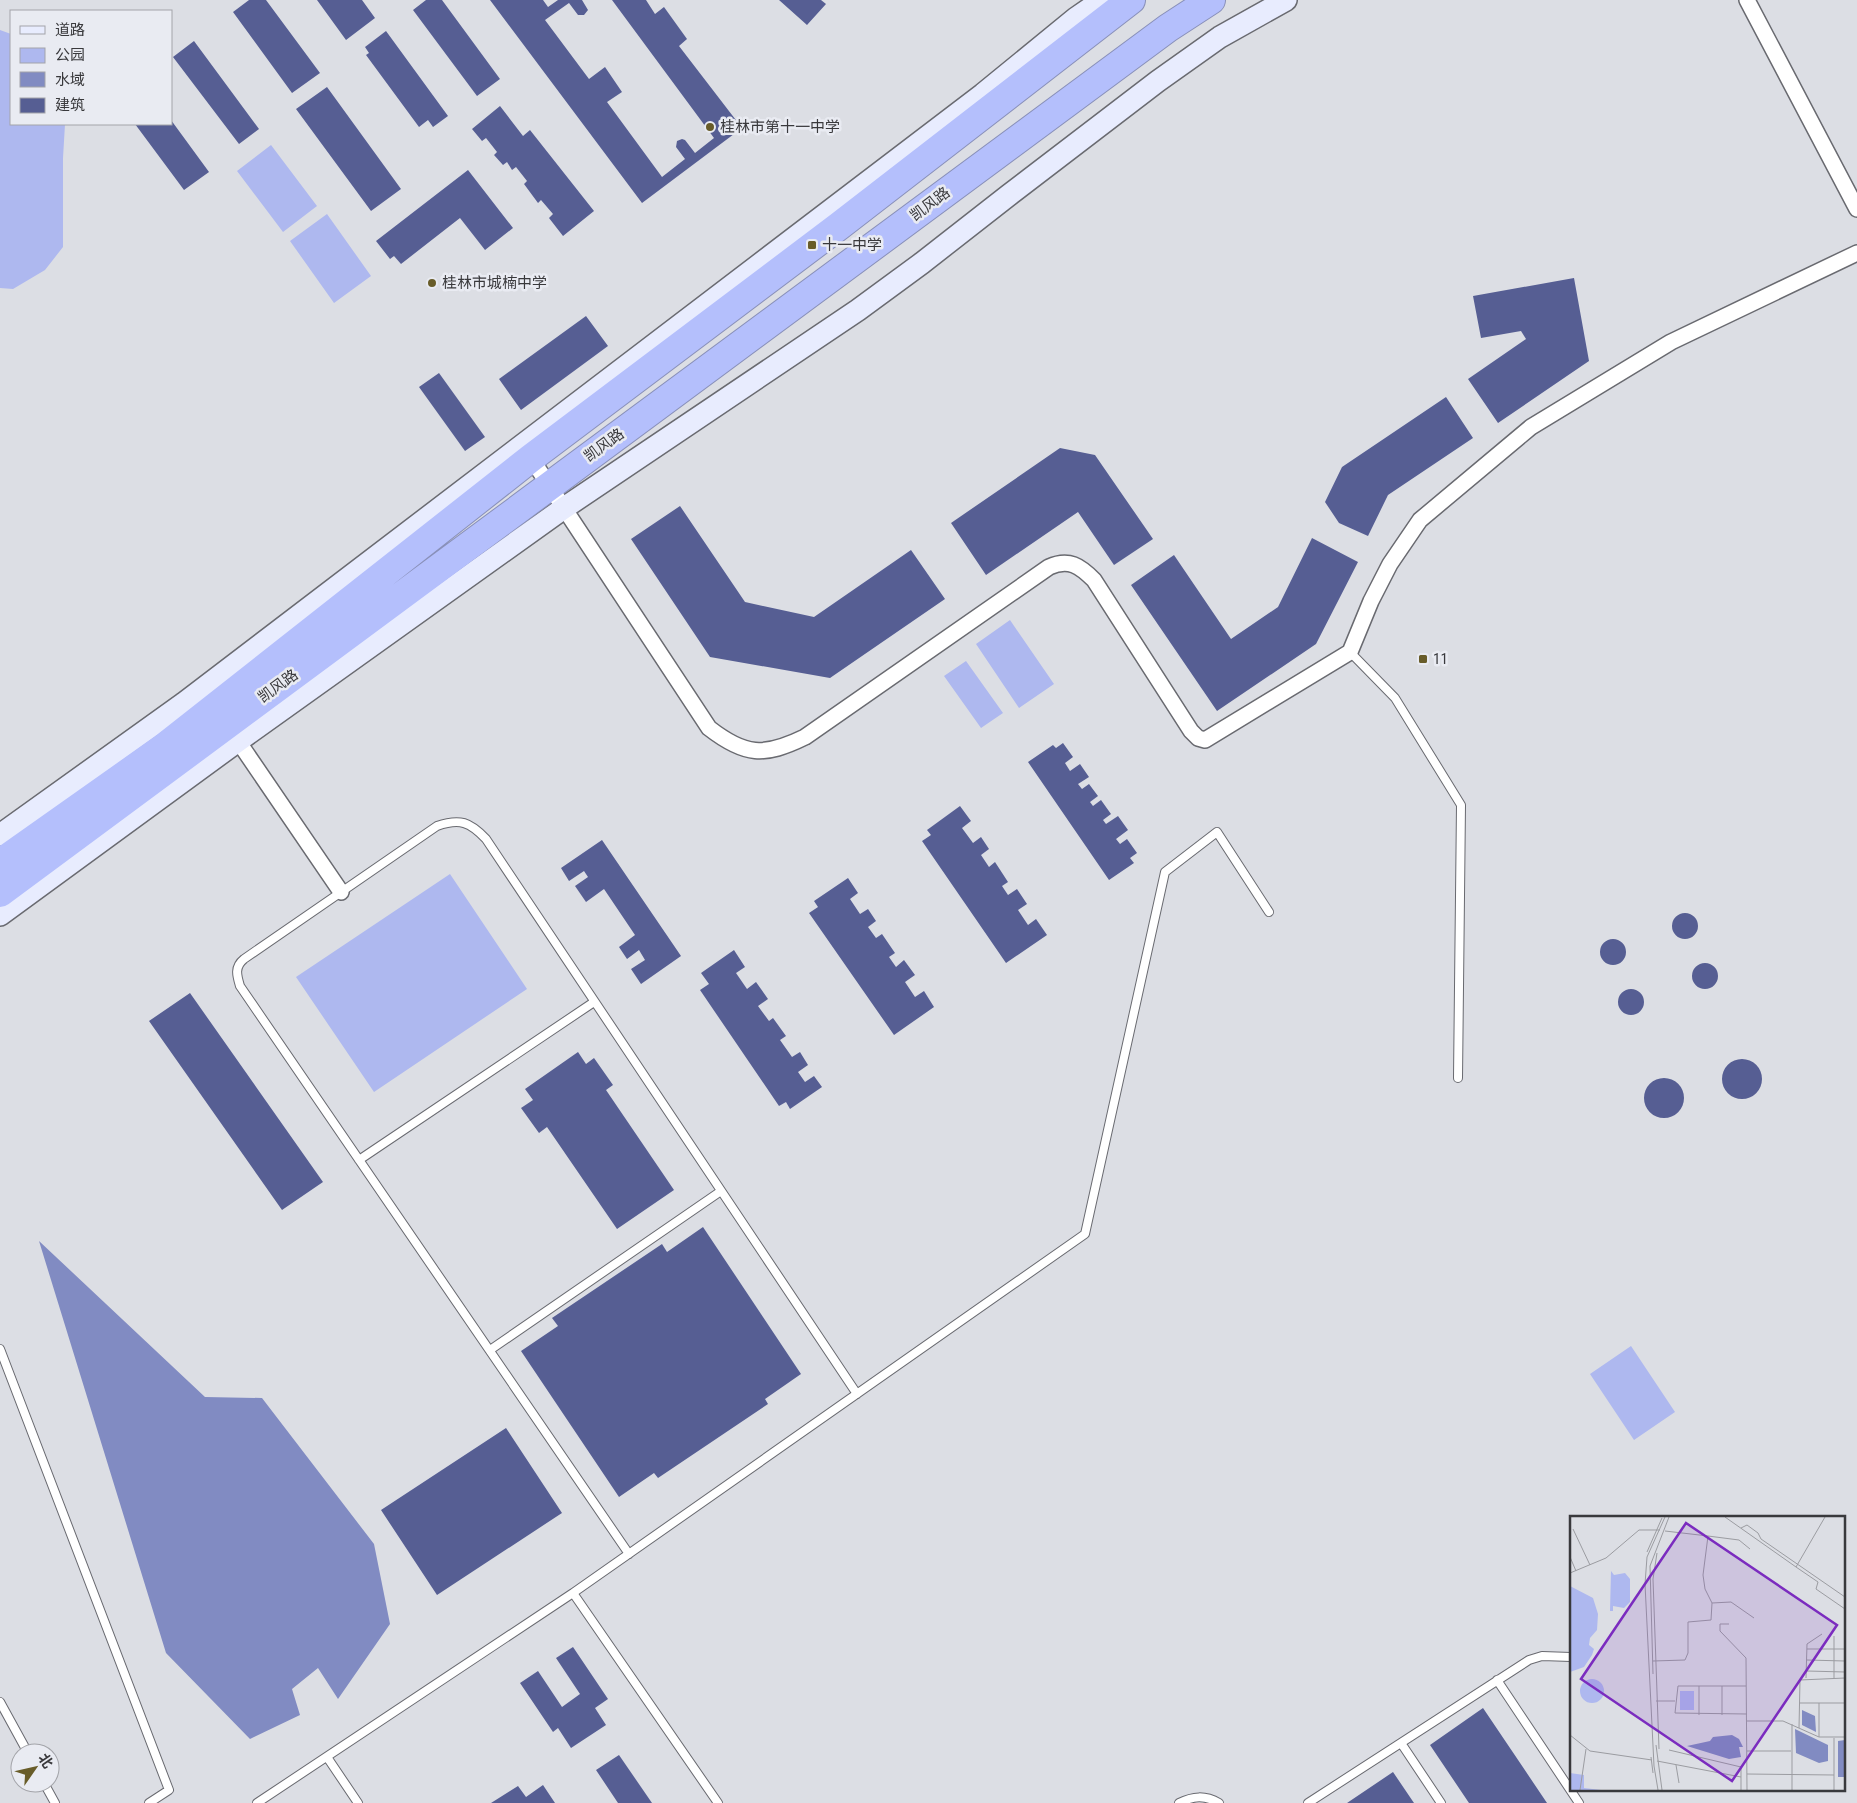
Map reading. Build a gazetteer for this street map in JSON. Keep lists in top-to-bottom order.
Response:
{
  "streets": {
    "highway": ["凯风路"]
  },
  "places": {
    "other": ["桂林市第十一中学", "桂林市城楠中学"],
    "transit": ["十一中学", "11"]
  },
  "legend": [
    "道路",
    "公园",
    "水域",
    "建筑"
  ],
  "north": "top right"
}
